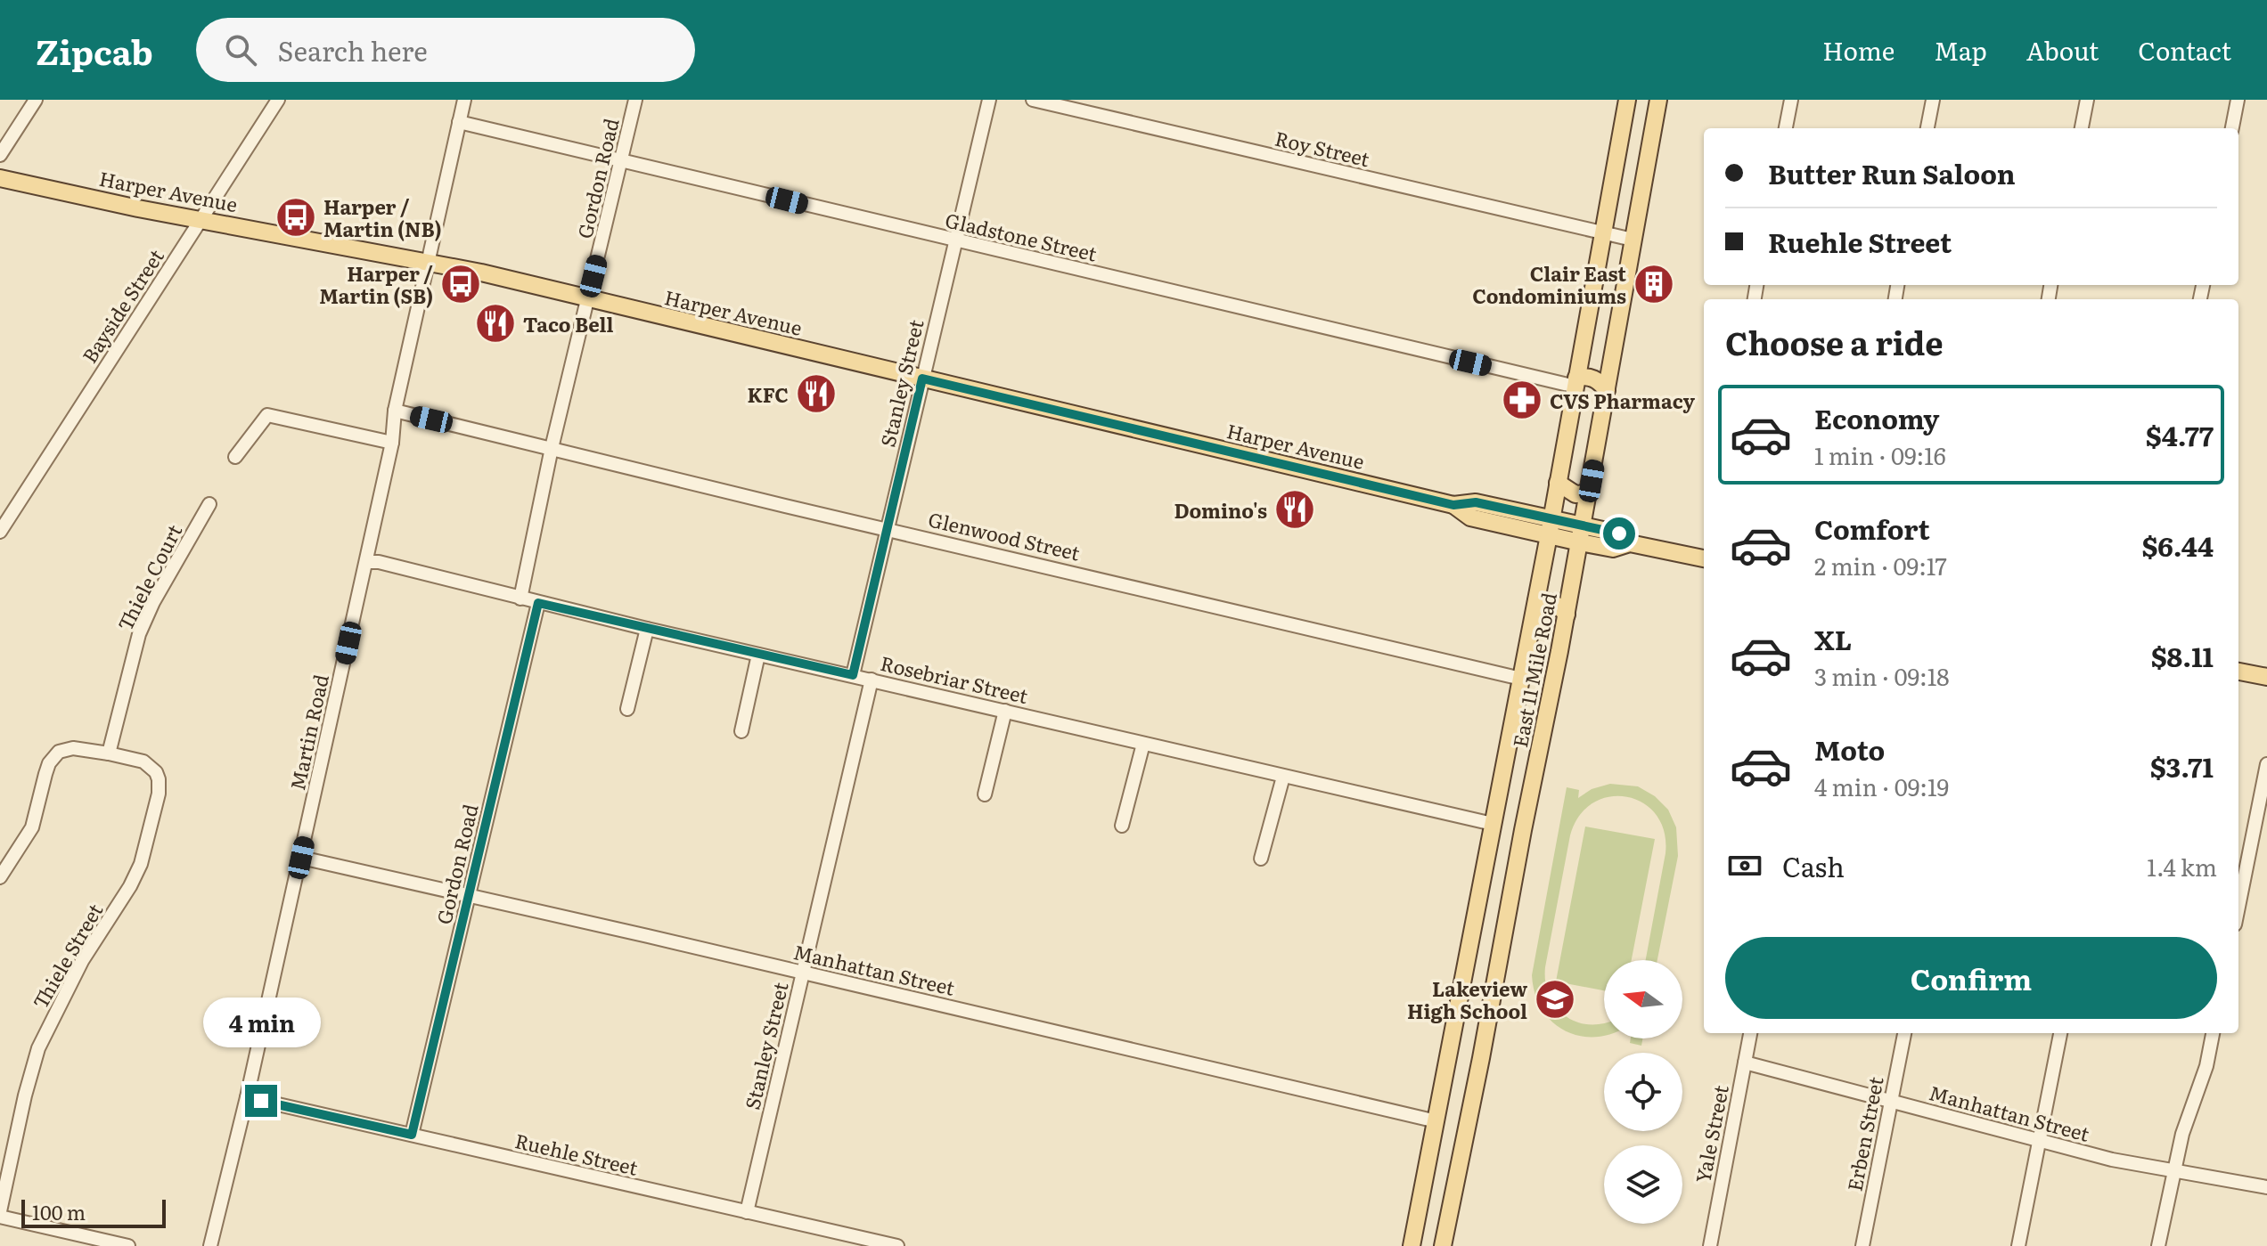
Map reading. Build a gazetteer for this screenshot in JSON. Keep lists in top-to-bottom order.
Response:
{
  "streets": {
    "main road": ["Harper Avenue", "East 11 Mile Road"],
    "street": [
      "Roy Street",
      "Gordon Road",
      "Gladstone Street",
      "Bayside Street",
      "Stanley Street",
      "Glenwood Street",
      "Thiele Court",
      "Rosebriar Street",
      "Martin Road",
      "Thiele Street",
      "Manhattan Street",
      "Yale Street",
      "Erben Street",
      "Ruehle Street"
    ]
  },
  "crossings": [
    ["Roy Street", "East 11 Mile Road"],
    ["Gordon Road", "Harper Avenue"],
    ["Gordon Road", "Gladstone Street"],
    ["Gordon Road", "Glenwood Street"],
    ["Gordon Road", "Rosebriar Street"],
    ["Gordon Road", "Manhattan Street"],
    ["Gordon Road", "Ruehle Street"],
    ["Harper Avenue", "Bayside Street"],
    ["Harper Avenue", "Stanley Street"],
    ["Harper Avenue", "East 11 Mile Road"],
    ["Harper Avenue", "Martin Road"],
    ["Gladstone Street", "Stanley Street"],
    ["Gladstone Street", "East 11 Mile Road"],
    ["Gladstone Street", "Martin Road"],
    ["Stanley Street", "Glenwood Street"],
    ["Stanley Street", "Rosebriar Street"],
    ["Stanley Street", "Manhattan Street"],
    ["Stanley Street", "Ruehle Street"],
    ["Glenwood Street", "East 11 Mile Road"],
    ["Glenwood Street", "Martin Road"],
    ["Thiele Court", "Thiele Street"],
    ["East 11 Mile Road", "Rosebriar Street"],
    ["East 11 Mile Road", "Manhattan Street"],
    ["Rosebriar Street", "Martin Road"],
    ["Martin Road", "Manhattan Street"],
    ["Martin Road", "Ruehle Street"],
    ["Manhattan Street", "Yale Street"],
    ["Manhattan Street", "Erben Street"]
  ],
  "places": {
    "bus stop": ["Harper / Martin (NB)", "Harper / Martin (SB)"],
    "building": ["Clair East Condominiums"],
    "restaurant": ["Taco Bell", "KFC", "Domino's"],
    "pharmacy": ["CVS Pharmacy"],
    "school or university": ["Lakeview High School"]
  },
  "scale_bar": "100 m",
  "north": "left",
  "page": {
    "header": "Zipcab",
    "search": "Search here",
    "nav": [
      "Home",
      "Map",
      "About",
      "Contact"
    ],
    "banner": ["Butter Run Saloon", "Ruehle Street"],
    "heading": "Choose a ride",
    "list": [
      {
        "name": "Economy",
        "note": "1 min · 09:16",
        "value": "$4.77"
      },
      {
        "name": "Comfort",
        "note": "2 min · 09:17",
        "value": "$6.44"
      },
      {
        "name": "XL",
        "note": "3 min · 09:18",
        "value": "$8.11"
      },
      {
        "name": "Moto",
        "note": "4 min · 09:19",
        "value": "$3.71"
      }
    ],
    "pay": ["Cash", "1.4 km"],
    "buttons": "Confirm",
    "bubble": "4 min",
    "scale": "100 m"
  }
}
